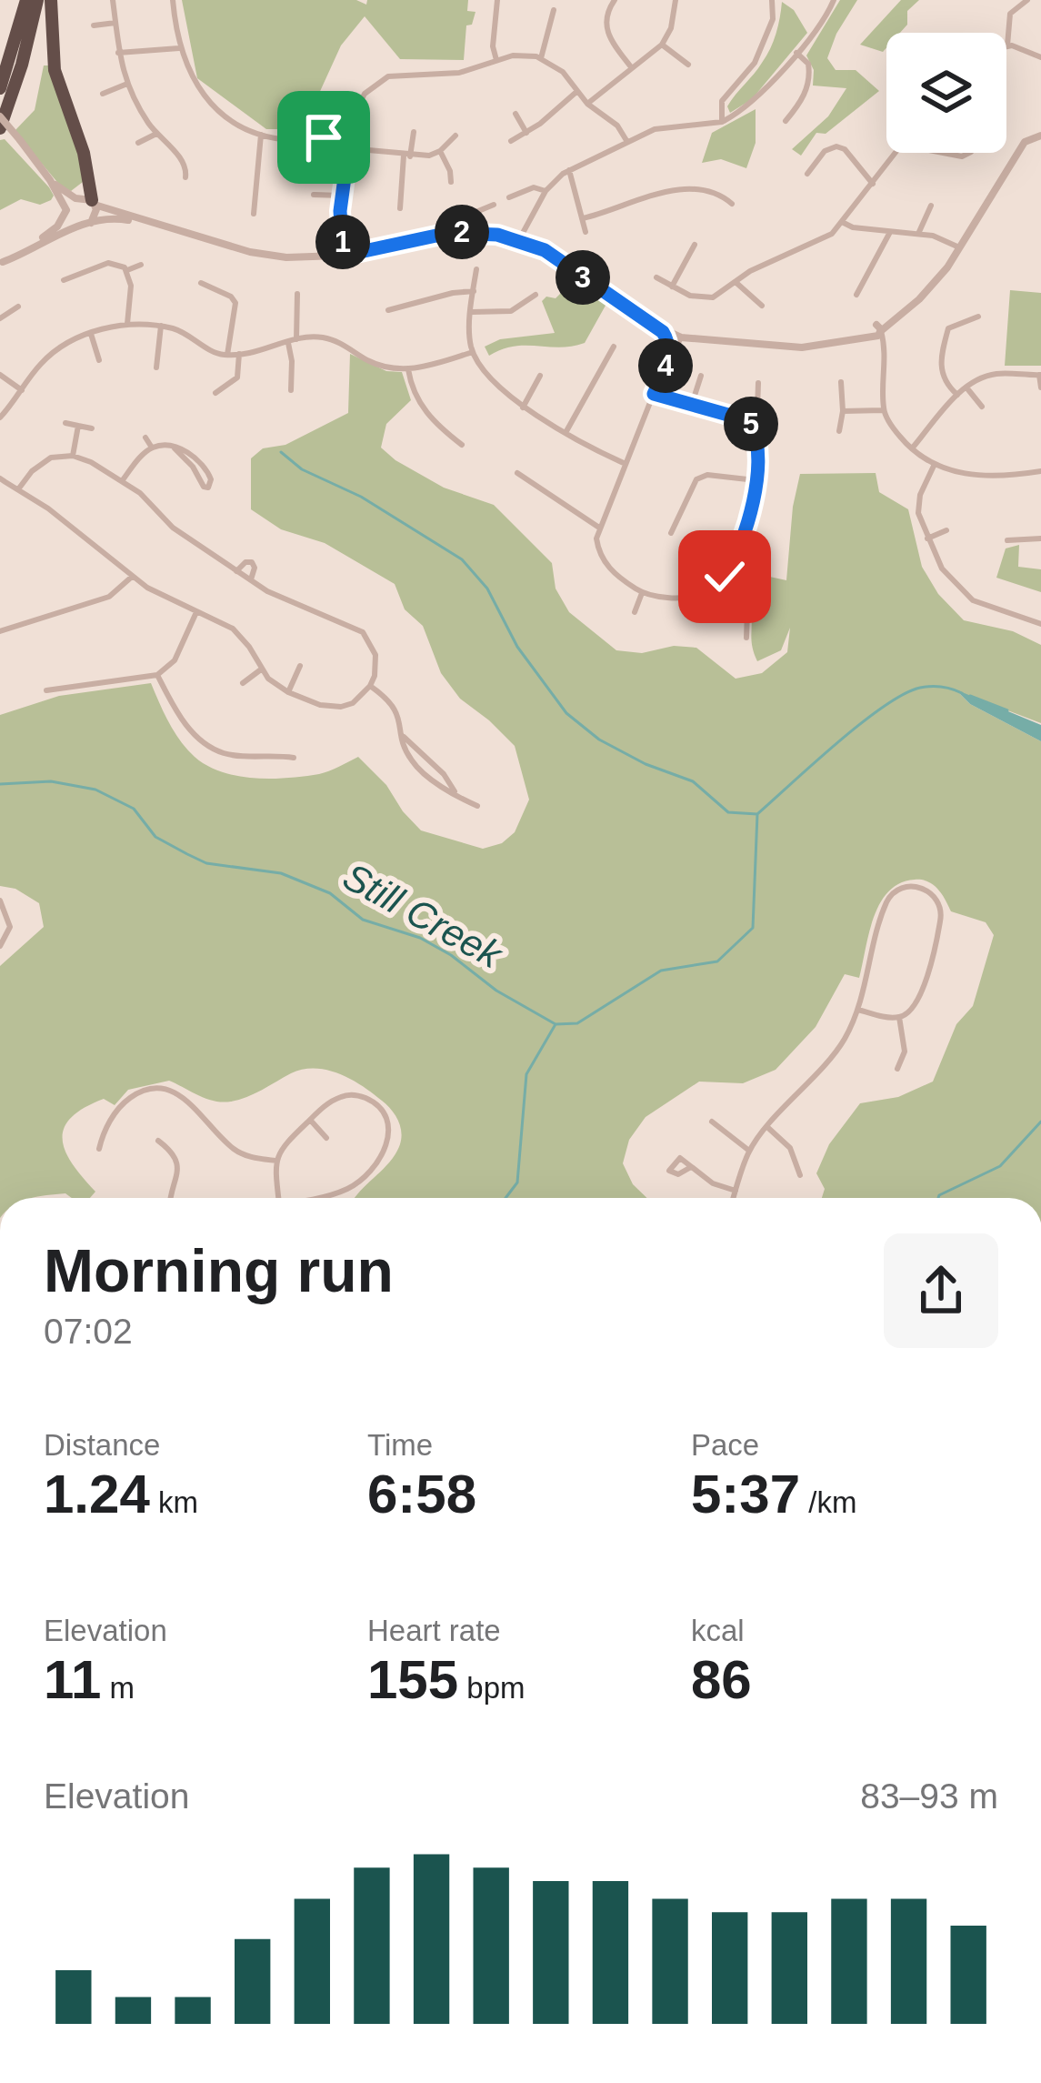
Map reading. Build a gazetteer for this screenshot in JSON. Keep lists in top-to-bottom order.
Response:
{
  "water": ["Still Creek"],
  "page": {
    "pins": [
      "2",
      "1",
      "3",
      "4",
      "5"
    ],
    "heading": ["Morning run", "07:02"],
    "stats": [
      ["Distance", "1.24 km"],
      ["Time", "6:58"],
      ["Pace", "5:37 /km"],
      ["Elevation", "11 m"],
      ["Heart rate", "155 bpm"],
      ["kcal", "86"]
    ],
    "chart": ["Elevation", "83–93 m"]
  }
}
